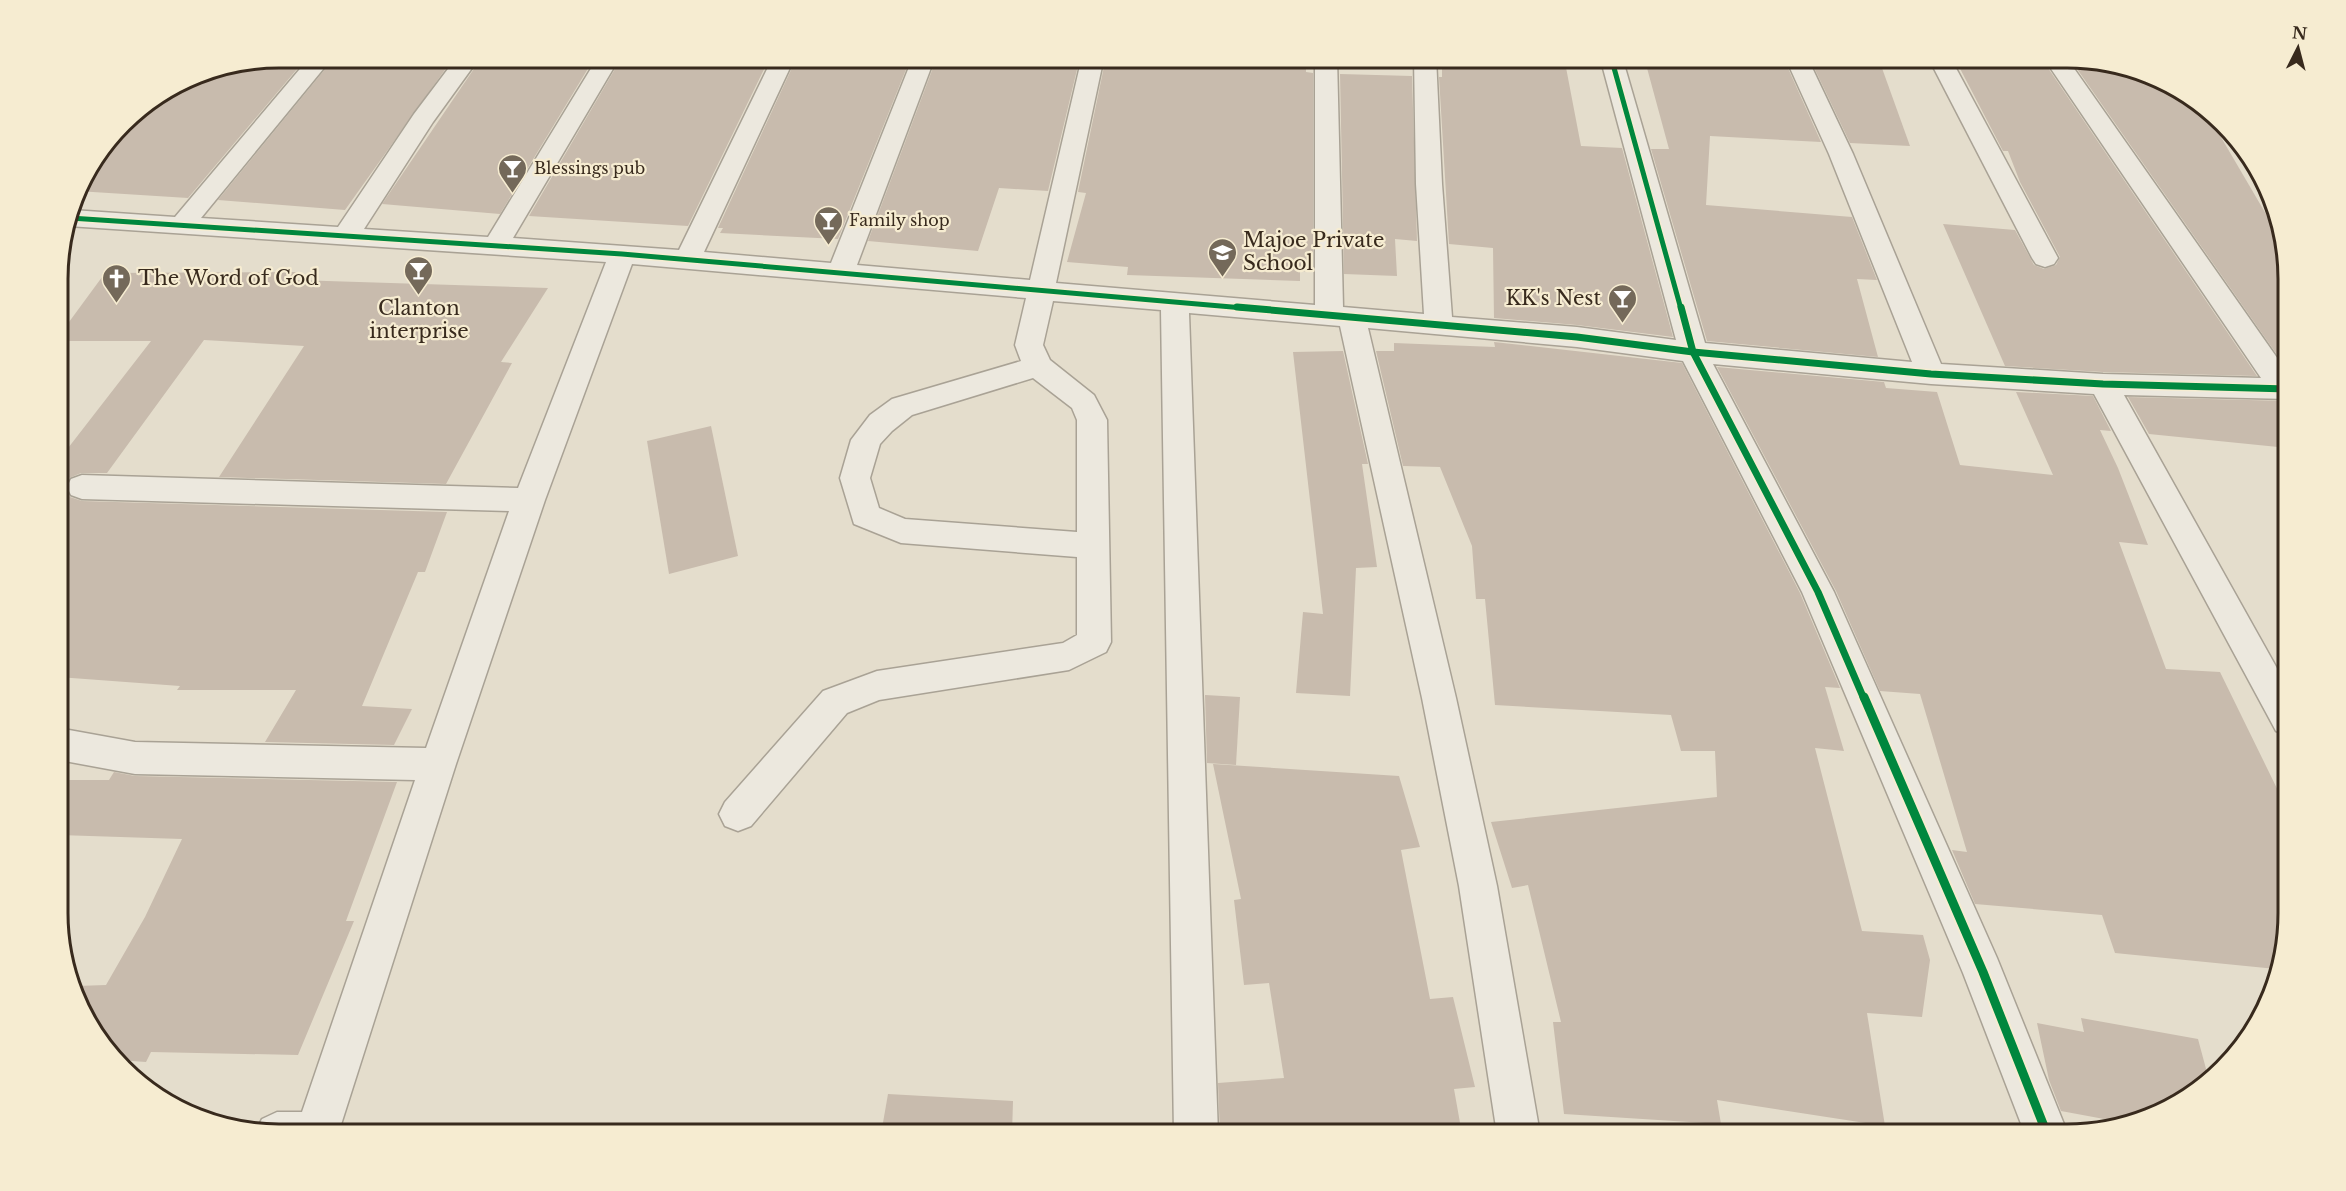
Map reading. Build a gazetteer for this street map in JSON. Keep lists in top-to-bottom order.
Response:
{
  "places": {
    "bar": [
      "Blessings pub",
      "Family shop",
      "Clanton interprise",
      "KK's Nest"
    ],
    "school or university": ["Majoe Private School"],
    "church": ["The Word of God"]
  },
  "north": "top"
}
